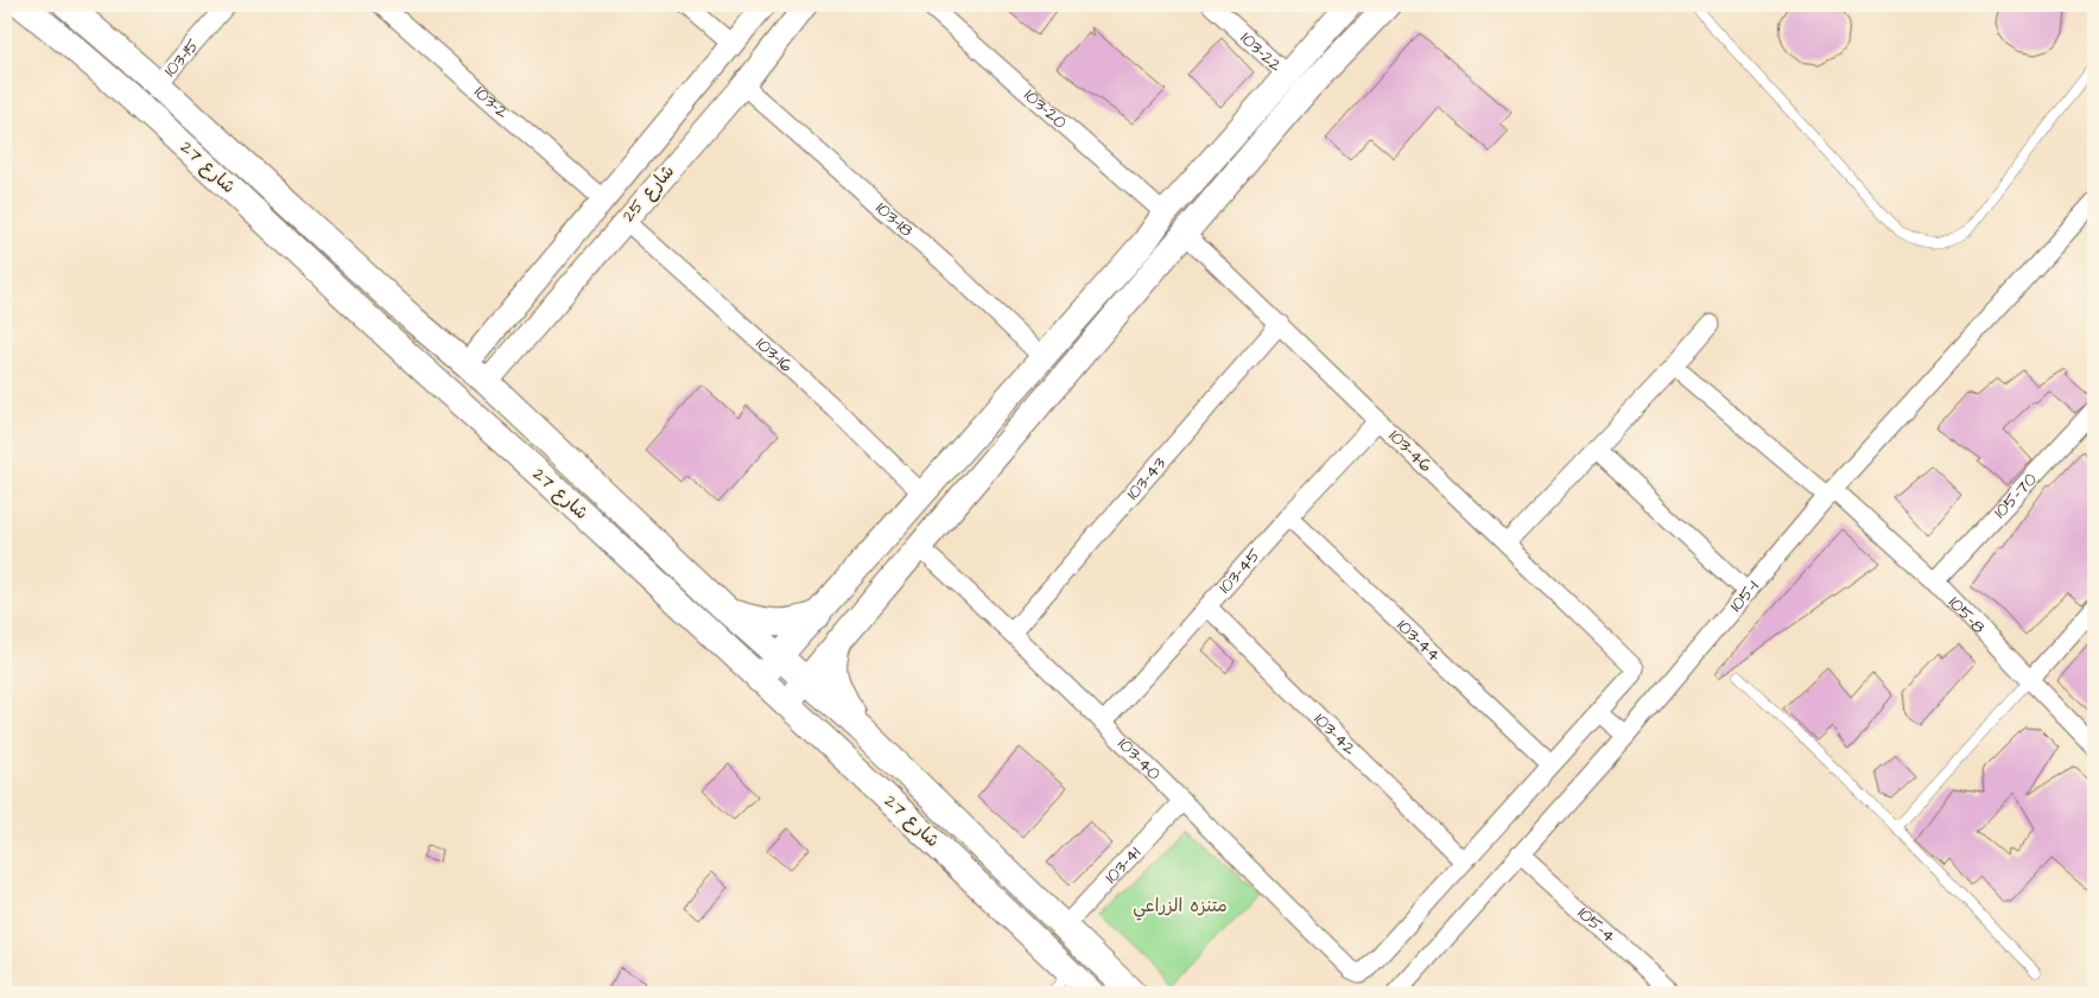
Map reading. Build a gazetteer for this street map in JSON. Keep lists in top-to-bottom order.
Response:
{
  "streets": {
    "main road": ["شارع 27"],
    "street": [
      "103-22",
      "103-15",
      "103-2",
      "103-20",
      "شارع 25",
      "103-18",
      "103-16",
      "103-46",
      "103-43",
      "105-70",
      "103-45",
      "105-1",
      "105-8",
      "103-44",
      "103-42",
      "103-40",
      "103-41",
      "105-4"
    ]
  },
  "crossings": [
    ["103-15", "شارع 27"],
    ["103-2", "شارع 25"],
    ["شارع 27", "شارع 25"],
    ["شارع 27", "103-41"],
    ["شارع 25", "103-18"],
    ["شارع 25", "103-16"],
    ["103-46", "103-43"],
    ["103-46", "103-45"],
    ["103-43", "103-40"],
    ["105-70", "105-8"],
    ["103-45", "103-44"],
    ["103-45", "103-42"],
    ["103-45", "103-40"],
    ["105-1", "105-8"],
    ["105-1", "105-4"],
    ["103-42", "103-40"],
    ["103-40", "103-41"]
  ],
  "parks": ["متنزه الزراعي"]
}
